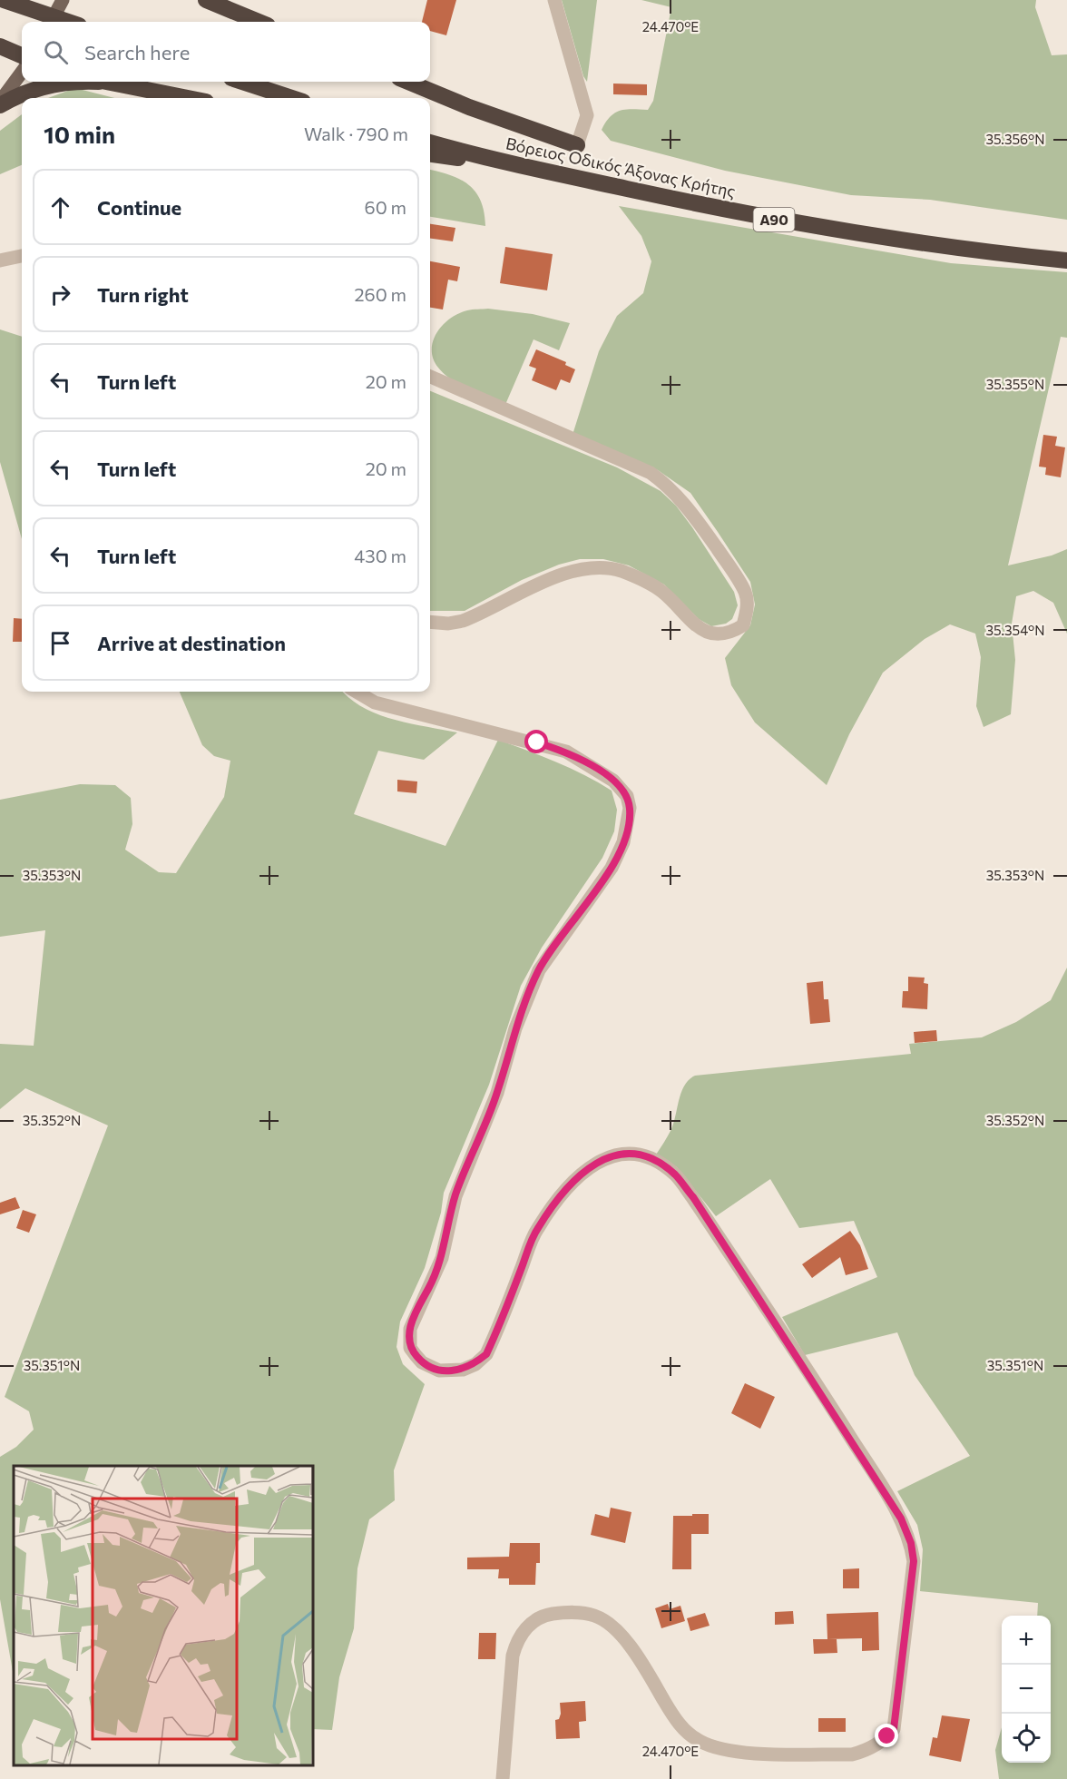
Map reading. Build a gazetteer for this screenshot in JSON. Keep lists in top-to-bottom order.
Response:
{
  "streets": {
    "highway": ["Βόρειος Οδικός Άξονας Κρήτης", "Α90"]
  },
  "page": {
    "search": "Search here",
    "heading": ["10 min", "Walk · 790 m"],
    "list": [
      ["Continue", "60 m"],
      ["Turn right", "260 m"],
      ["Turn left", "20 m"],
      ["Turn left", "20 m"],
      ["Turn left", "430 m"],
      "Arrive at destination"
    ],
    "map_buttons": ["+", "−"]
  },
  "coordinates": [
    "24.470°E",
    "35.356°N",
    "35.355°N",
    "35.354°N",
    "35.353°N",
    "35.352°N",
    "35.351°N"
  ]
}
